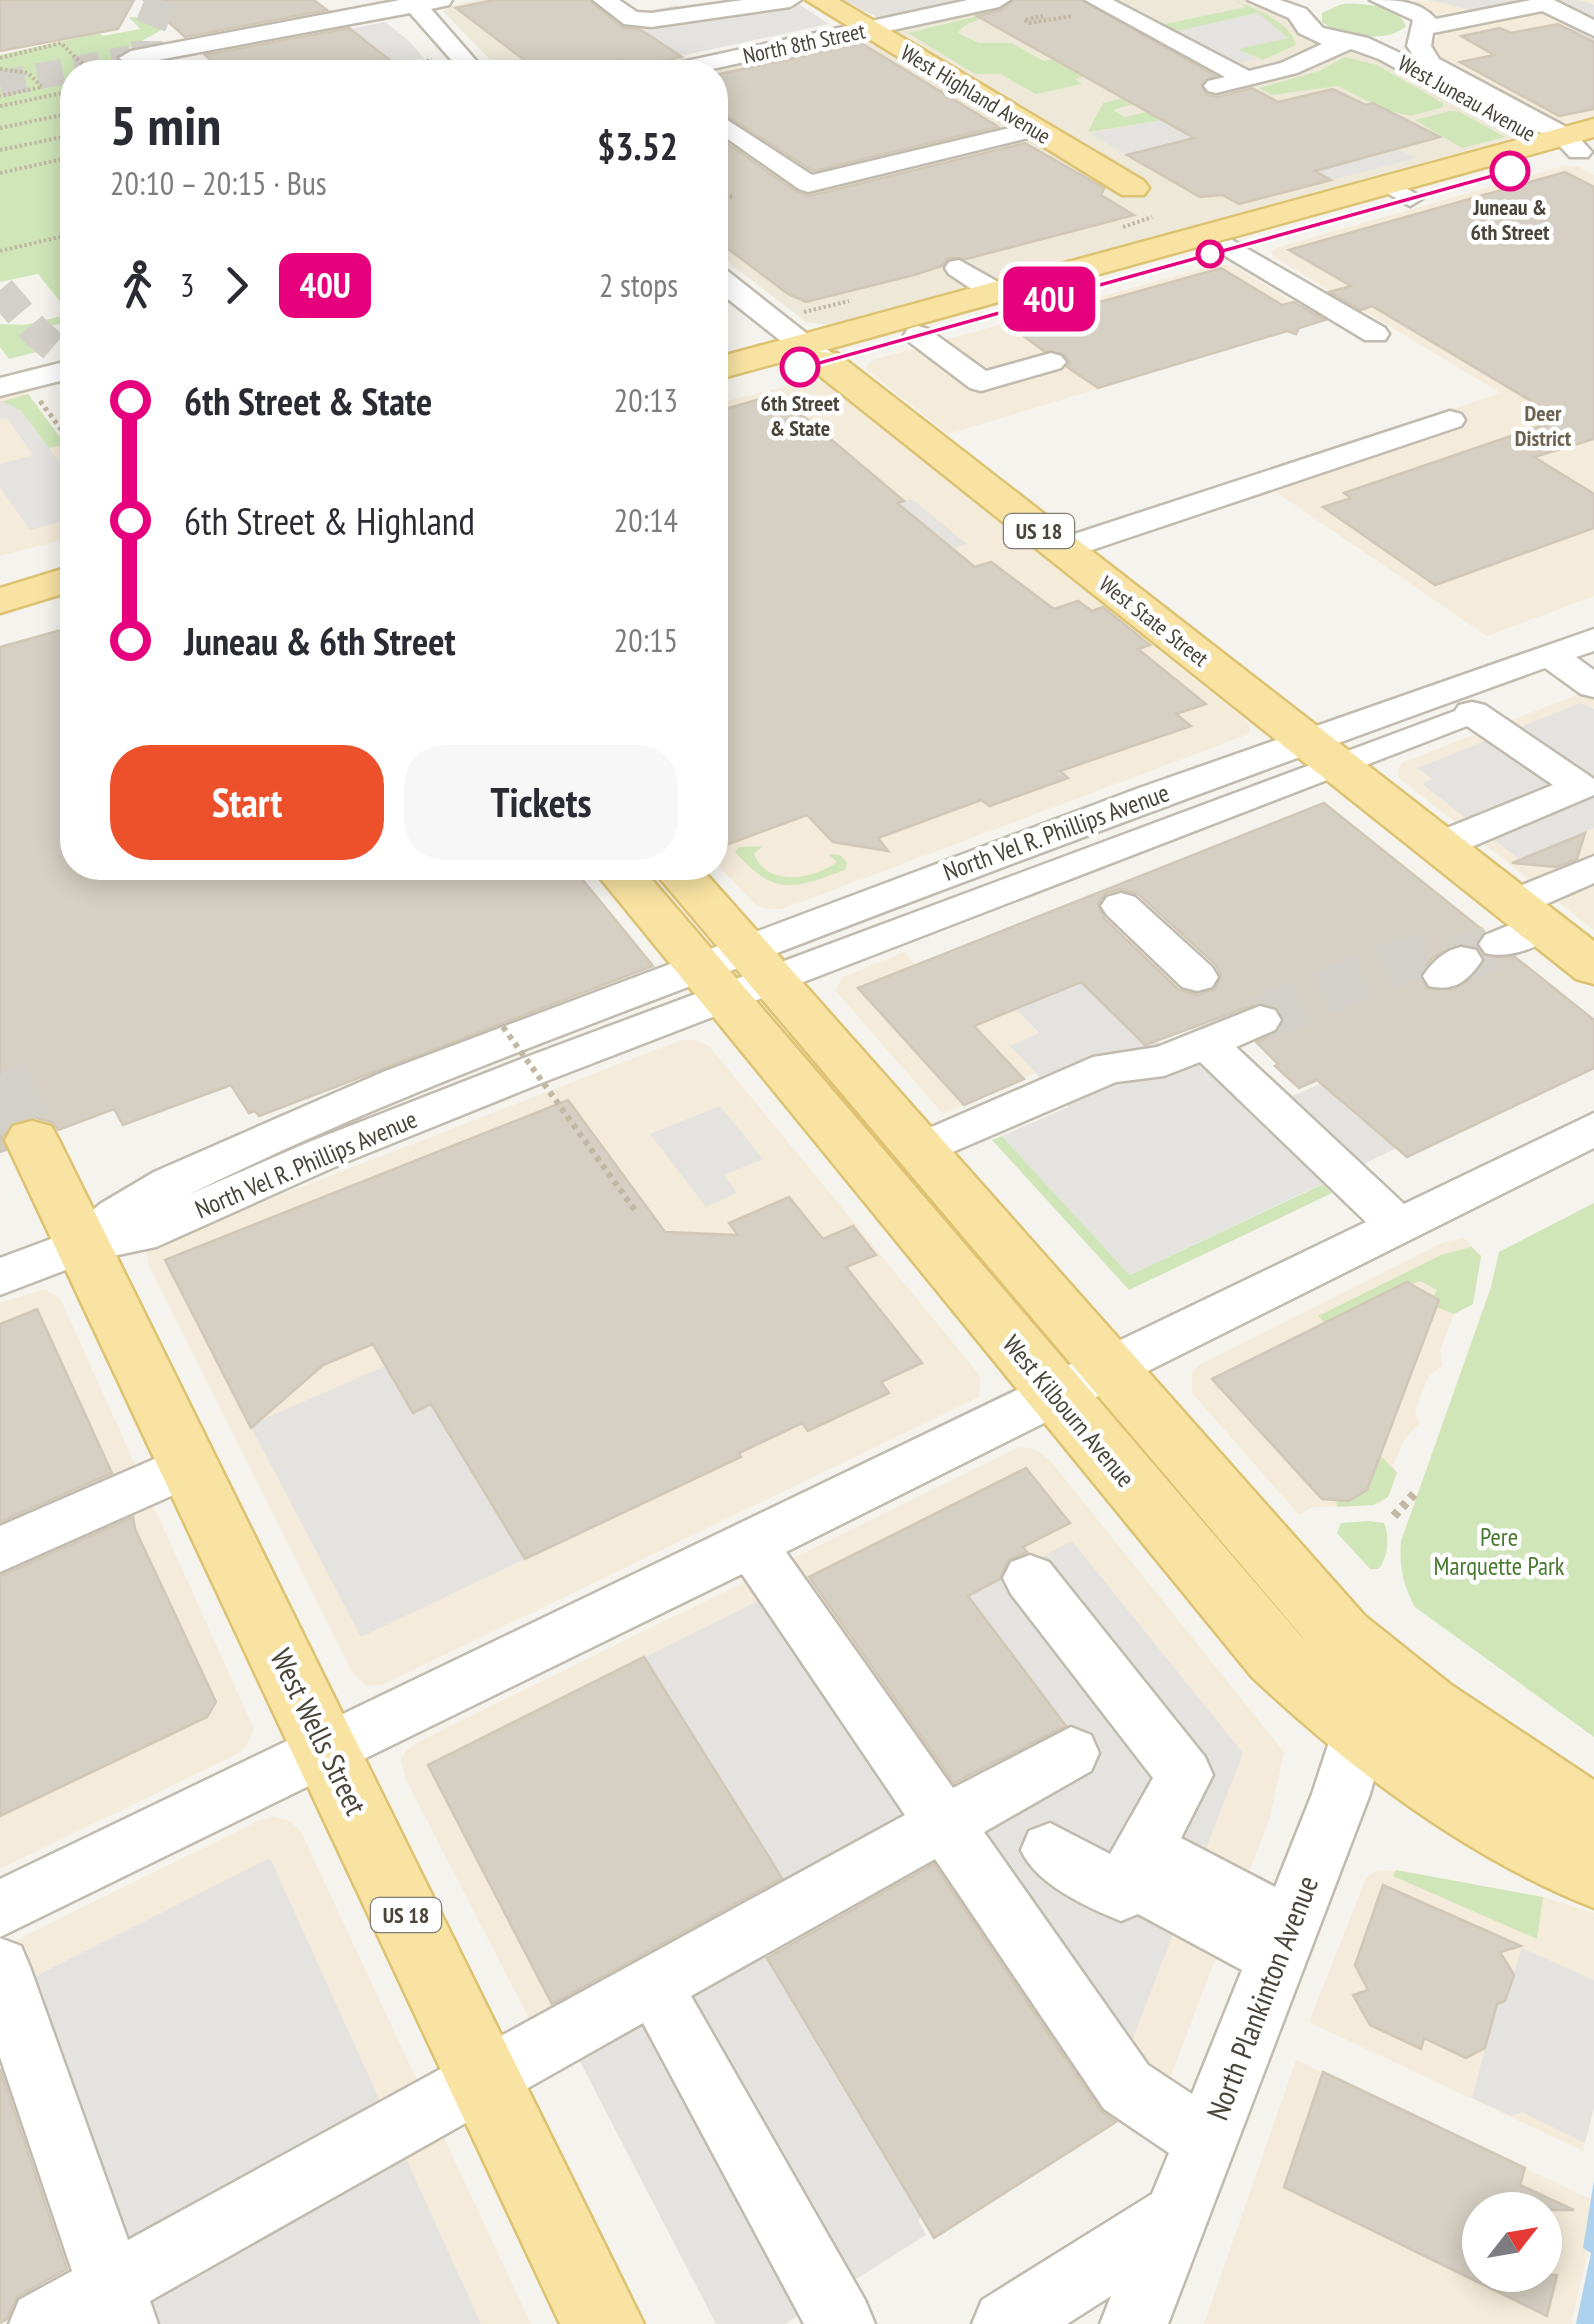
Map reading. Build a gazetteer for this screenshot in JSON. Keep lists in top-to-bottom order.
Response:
{
  "streets": {
    "main road": [
      "West Highland Avenue",
      "US 18",
      "West State Street",
      "West Kilbourn Avenue",
      "West Wells Street"
    ],
    "street": [
      "North 8th Street",
      "West Juneau Avenue",
      "North Vel R. Phillips Avenue",
      "North Plankinton Avenue"
    ]
  },
  "crossings": [
    ["North 8th Street", "West Highland Avenue"],
    ["West State Street", "North Vel R. Phillips Avenue"],
    ["North Vel R. Phillips Avenue", "West Kilbourn Avenue"],
    ["North Vel R. Phillips Avenue", "West Wells Street"],
    ["West Kilbourn Avenue", "North Plankinton Avenue"]
  ],
  "districts": ["Deer District"],
  "parks": ["Pere Marquette Park"],
  "places": ["Juneau & 6th Street", "6th Street & State"],
  "lines": ["bus line 40U"],
  "north": "top right",
  "page": {
    "on_map": "40U",
    "heading": ["5 min", "20:10 – 20:15 · Bus", "$3.52"],
    "legs": ["3", "40U", "2 stops"],
    "list": [
      {
        "name": "6th Street & State",
        "value": "20:13"
      },
      {
        "name": "6th Street & Highland",
        "value": "20:14"
      },
      {
        "name": "Juneau & 6th Street",
        "value": "20:15"
      }
    ],
    "buttons": ["Start", "Tickets"]
  }
}
